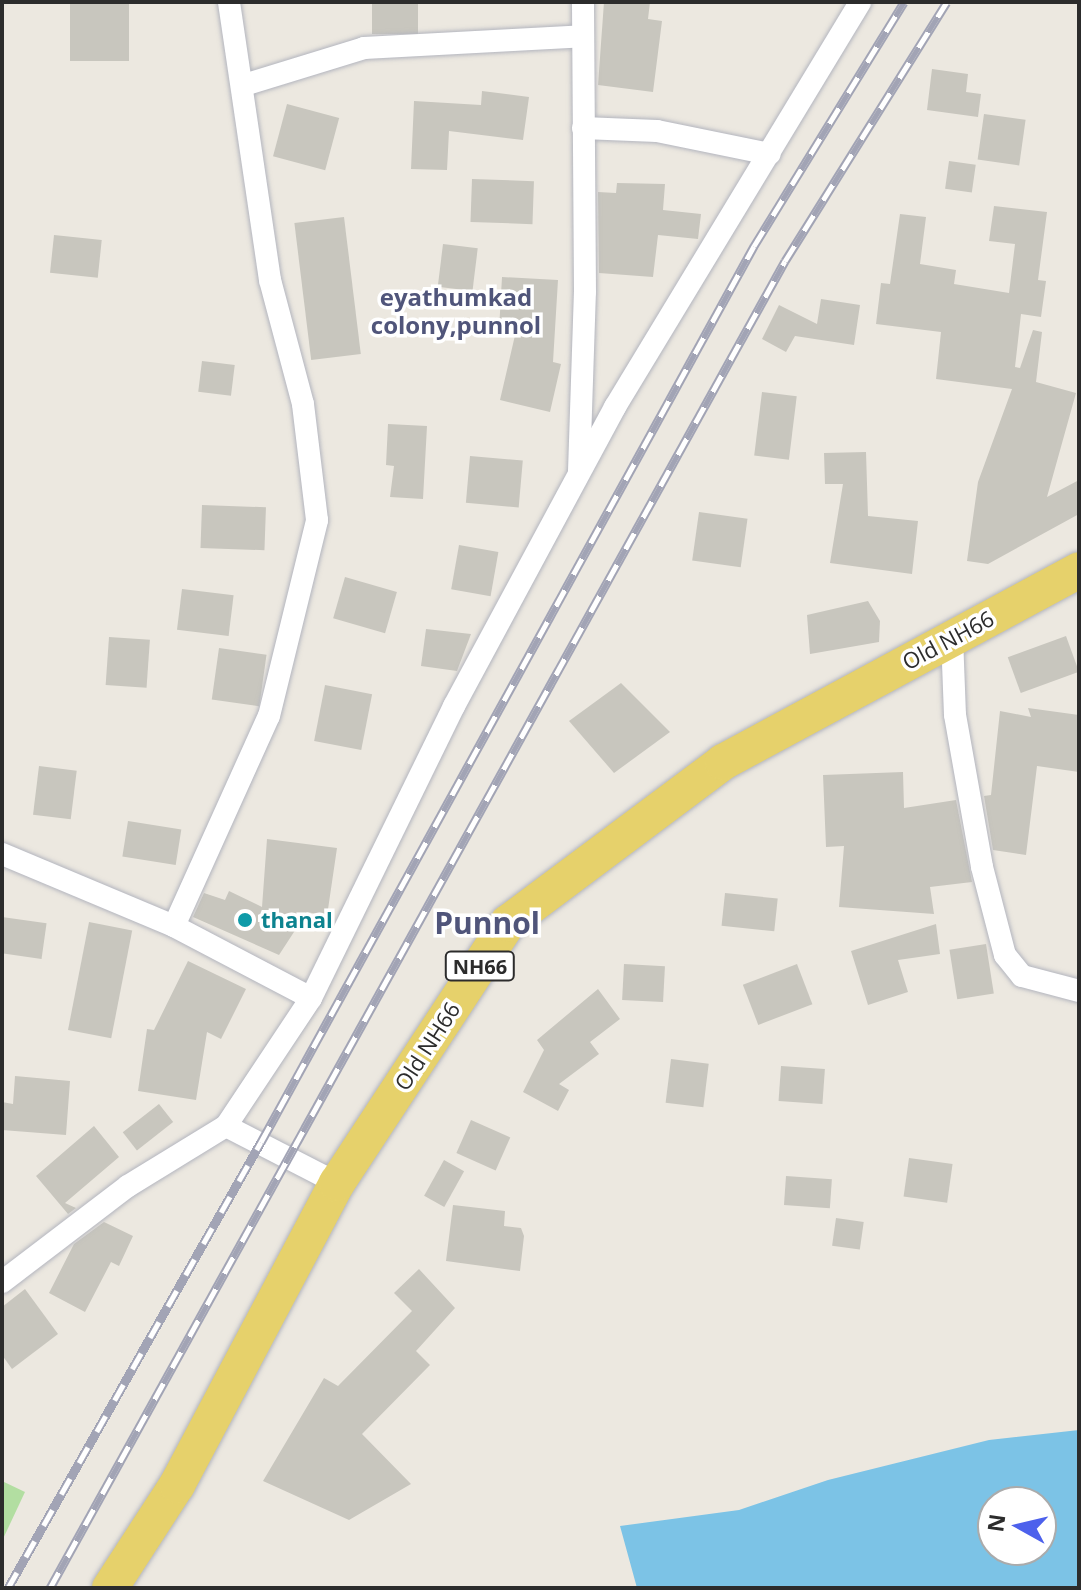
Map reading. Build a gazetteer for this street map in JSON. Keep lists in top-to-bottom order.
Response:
{
  "streets": {
    "main road": ["Old NH66", "NH66"]
  },
  "districts": ["eyathumkad colony,punnol", "Punnol"],
  "places": ["thanal"],
  "north": "left"
}
